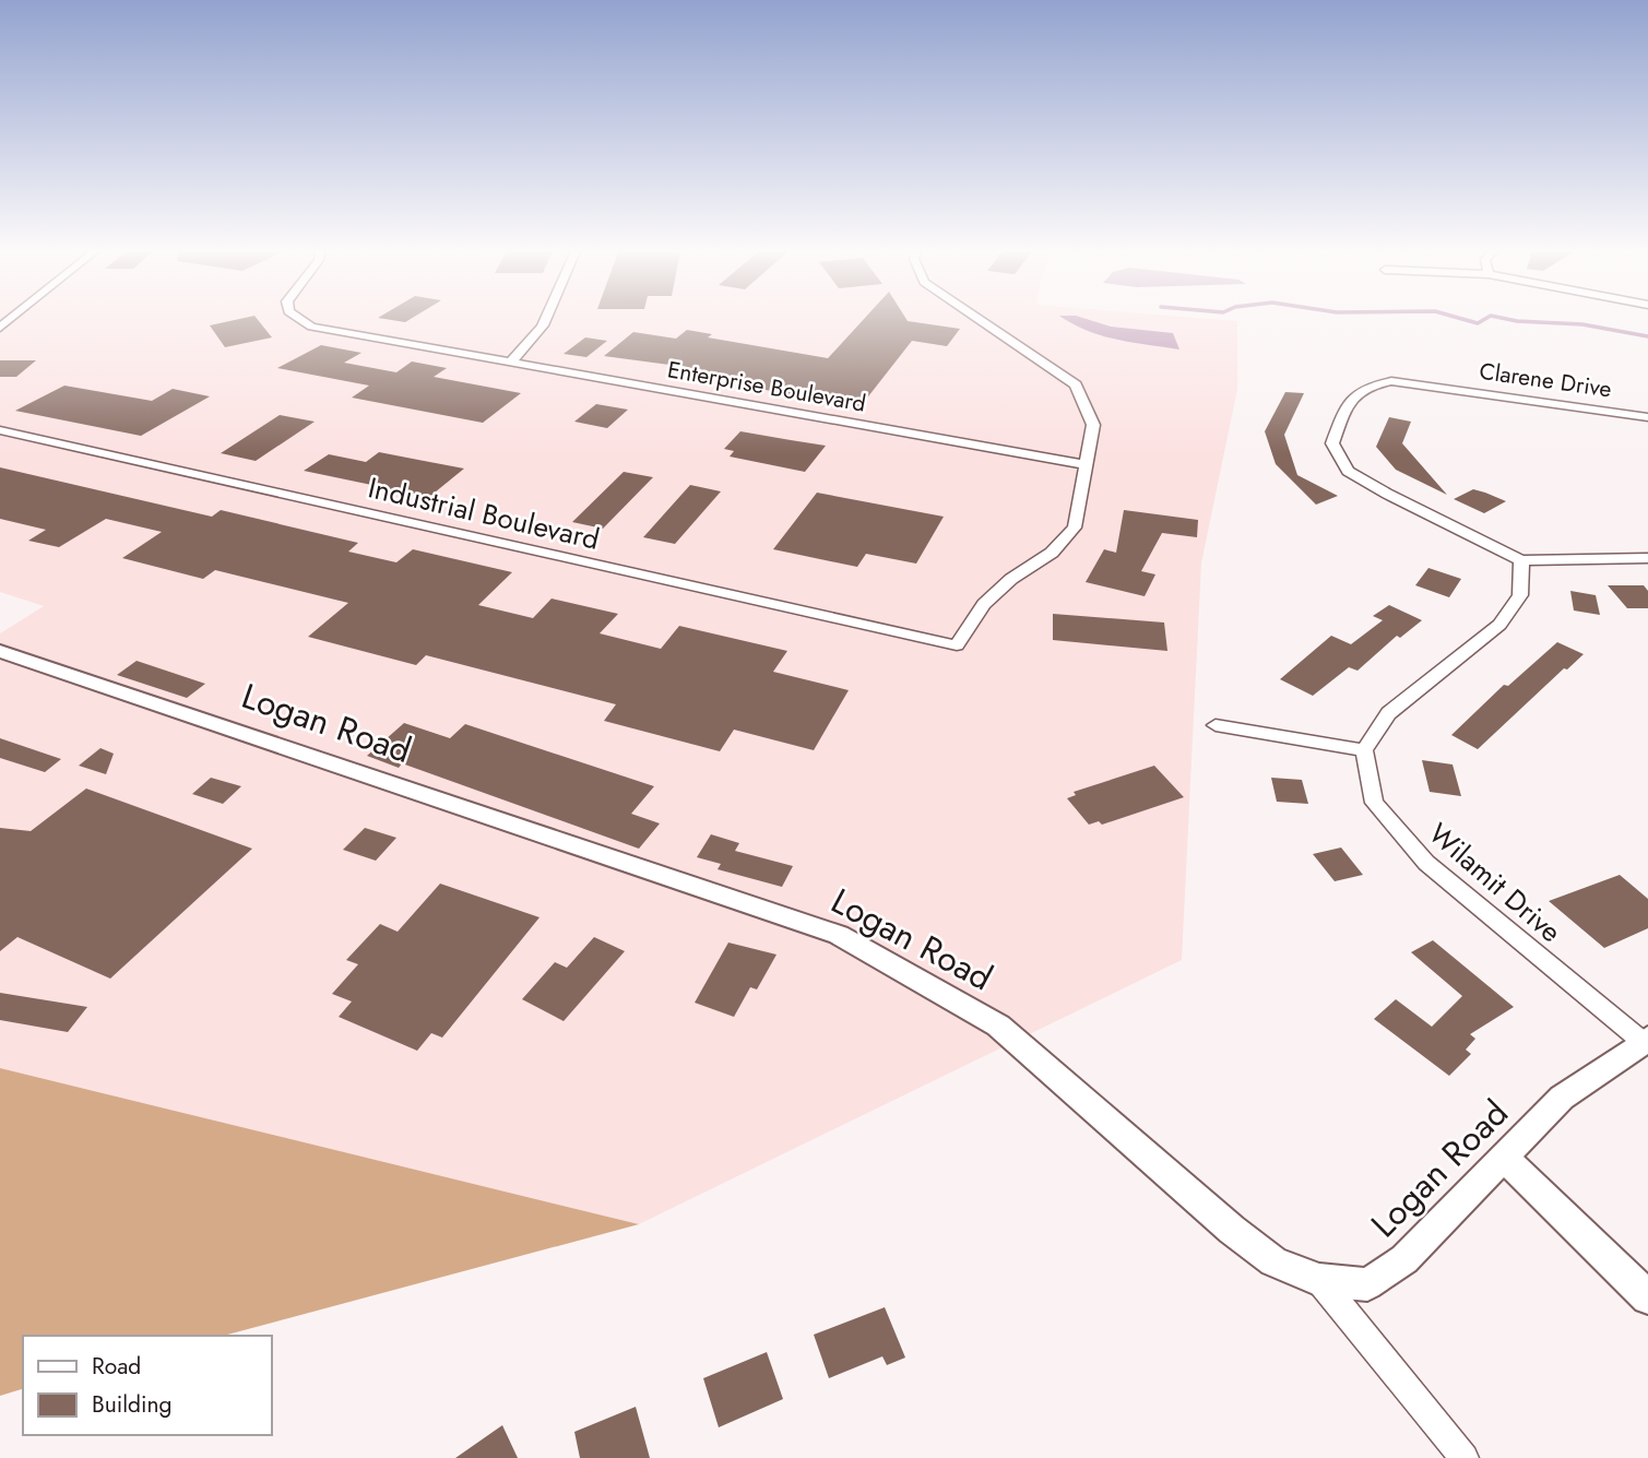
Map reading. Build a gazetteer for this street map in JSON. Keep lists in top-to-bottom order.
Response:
{
  "streets": {
    "street": [
      "Clarene Drive",
      "Enterprise Boulevard",
      "Industrial Boulevard",
      "Logan Road",
      "Wilamit Drive"
    ]
  },
  "crossings": [
    ["Enterprise Boulevard", "Industrial Boulevard"],
    ["Logan Road", "Wilamit Drive"]
  ],
  "legend": ["Road", "Building"]
}
